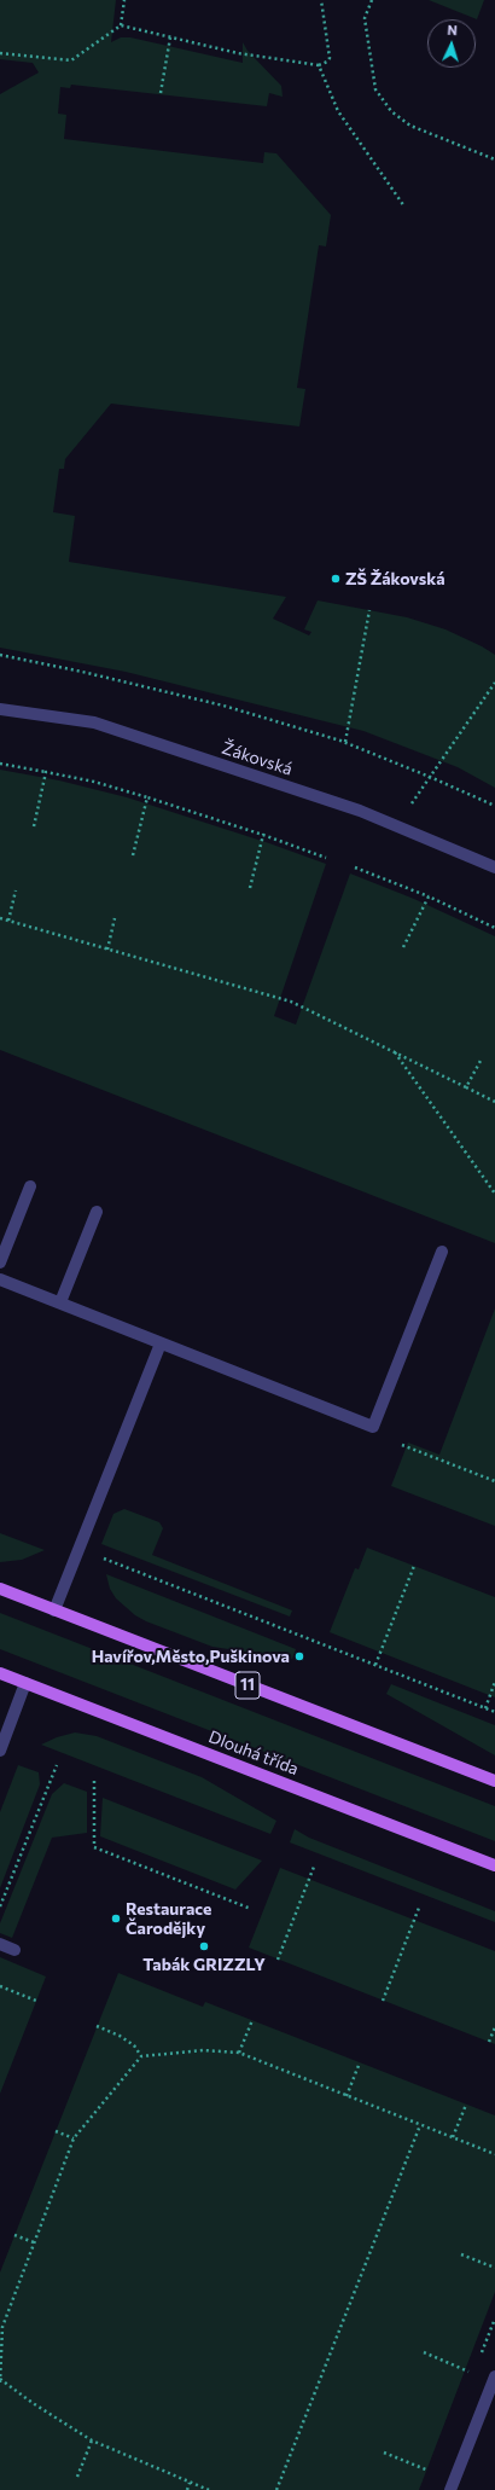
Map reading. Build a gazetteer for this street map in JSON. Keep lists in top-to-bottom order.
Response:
{
  "streets": {
    "main road": ["11", "Dlouhá třída"],
    "street": ["Žákovská"]
  },
  "places": [
    "ZŠ Žákovská",
    "Havířov,Město,Puškinova",
    "Restaurace Čarodějky",
    "Tabák GRIZZLY"
  ],
  "north": "top"
}
